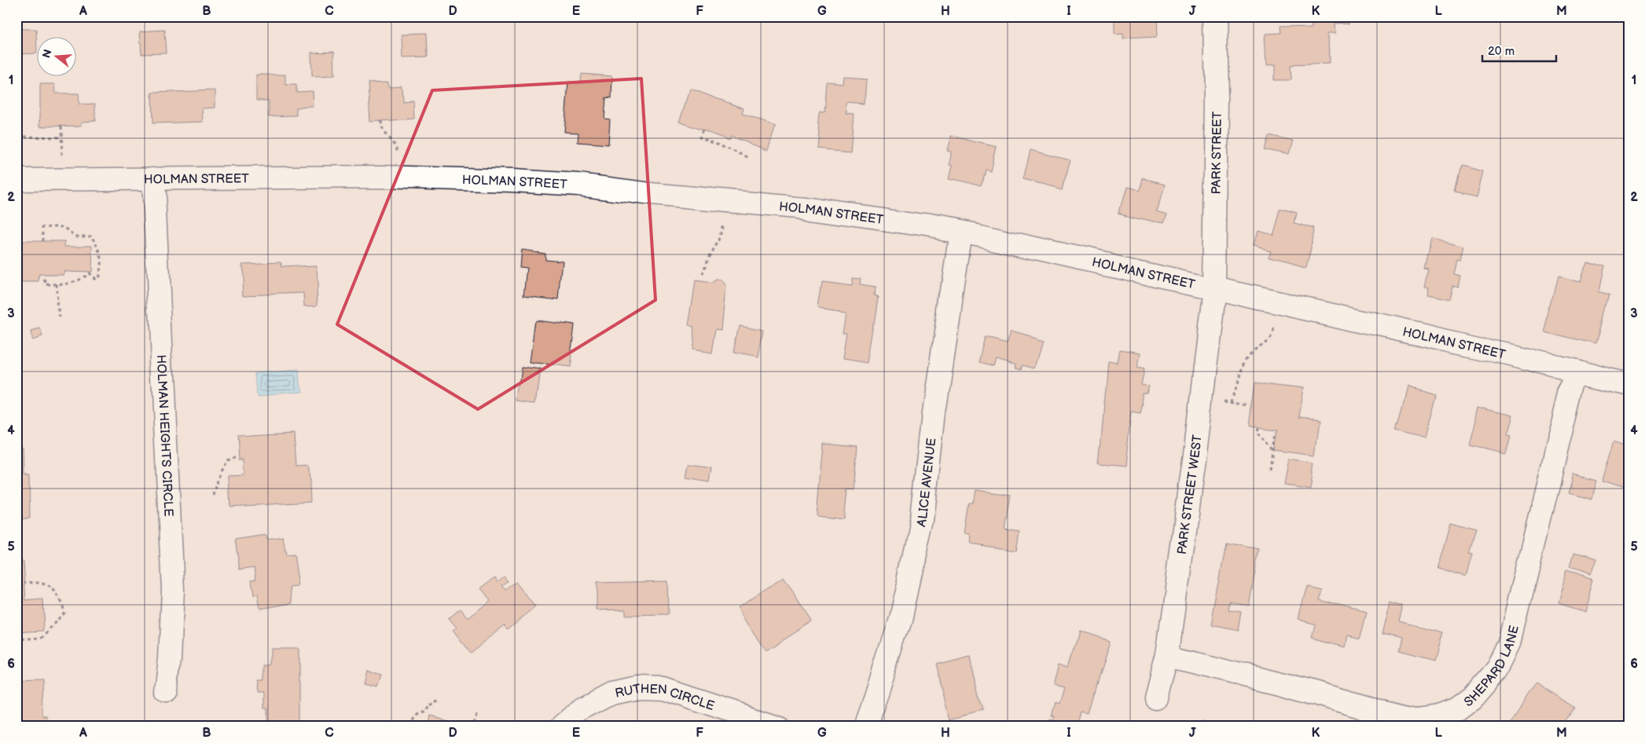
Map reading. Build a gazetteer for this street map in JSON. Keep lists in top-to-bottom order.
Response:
{
  "streets": {
    "street": [
      "PARK STREET",
      "HOLMAN STREET",
      "HOLMAN HEIGHTS CIRCLE",
      "ALICE AVENUE",
      "PARK STREET WEST",
      "SHEPARD LANE",
      "RUTHEN CIRCLE"
    ]
  },
  "crossings": [
    ["PARK STREET", "HOLMAN STREET"],
    ["PARK STREET", "PARK STREET WEST"],
    ["HOLMAN STREET", "HOLMAN HEIGHTS CIRCLE"],
    ["HOLMAN STREET", "ALICE AVENUE"],
    ["HOLMAN STREET", "PARK STREET WEST"],
    ["HOLMAN STREET", "SHEPARD LANE"],
    ["PARK STREET WEST", "SHEPARD LANE"]
  ],
  "scale_bar": "20 m",
  "north": "left",
  "grid": {
    "columns": [
      "A",
      "B",
      "C",
      "D",
      "E",
      "F",
      "G",
      "H",
      "I",
      "J",
      "K",
      "L",
      "M"
    ],
    "rows": [
      "1",
      "2",
      "3",
      "4",
      "5",
      "6"
    ]
  }
}
